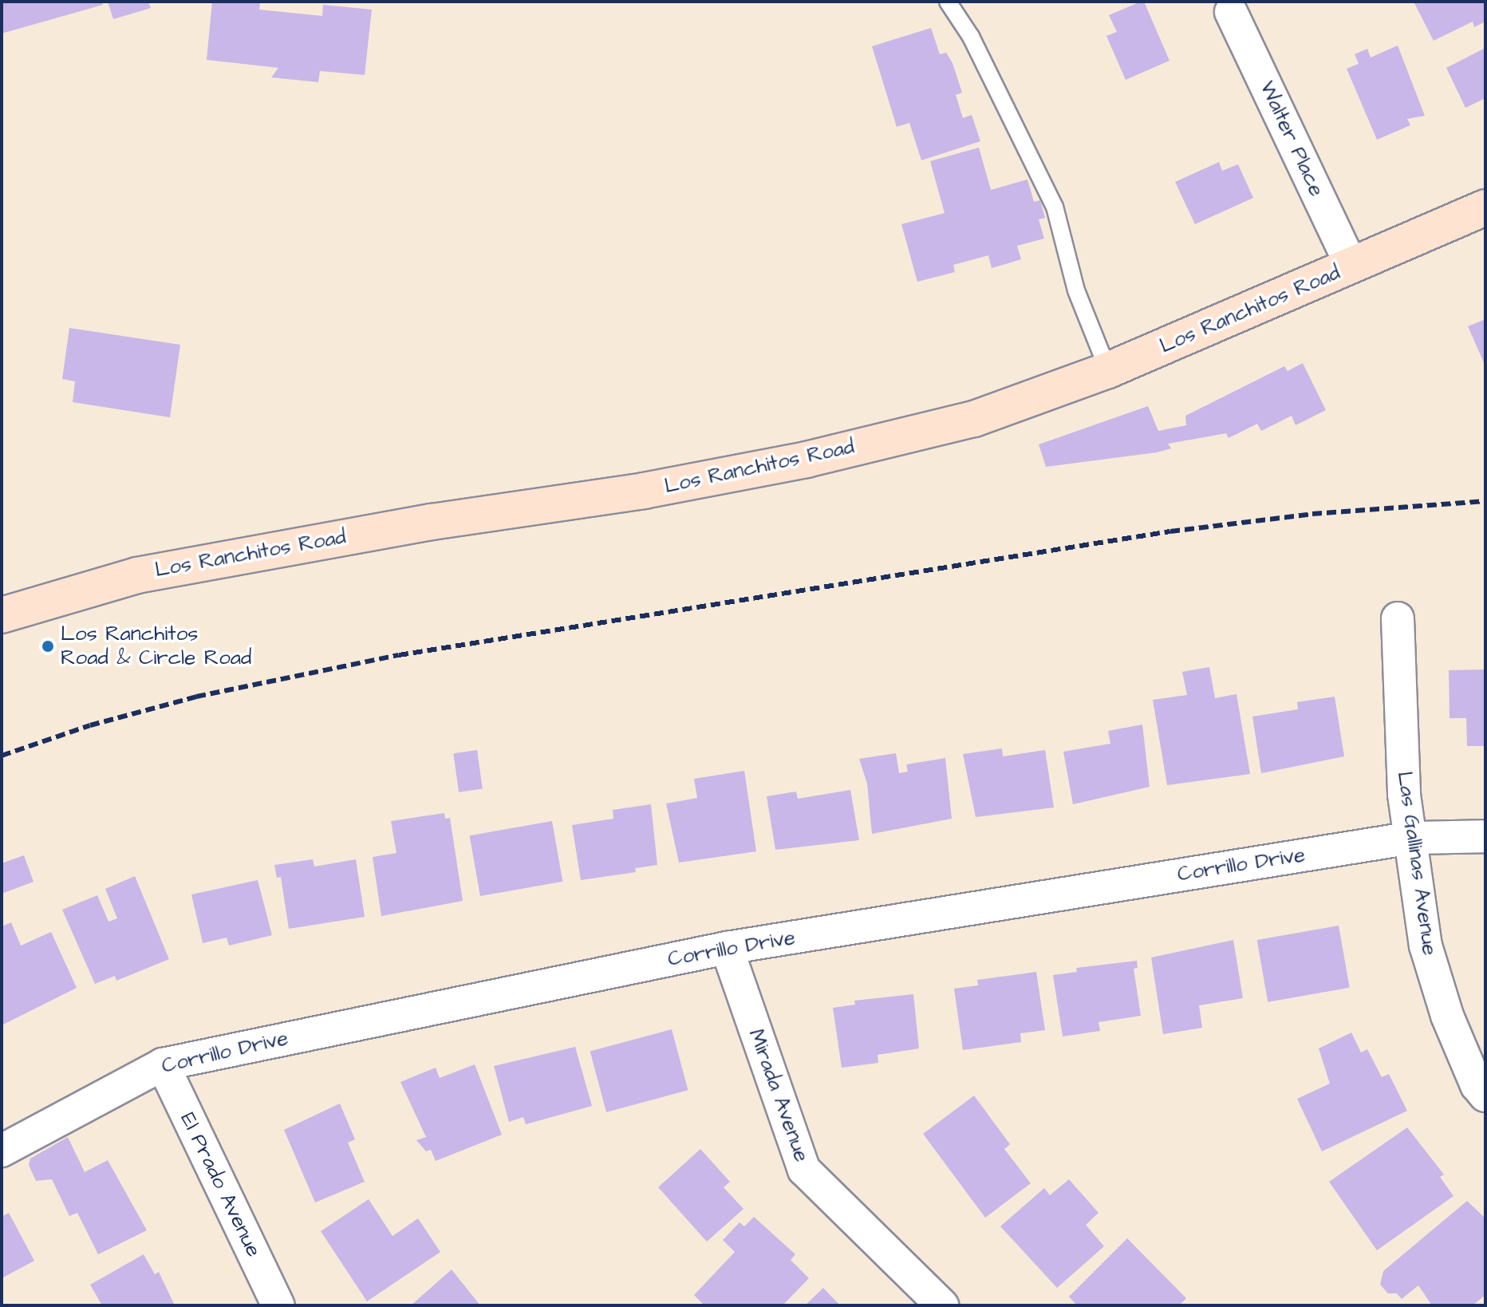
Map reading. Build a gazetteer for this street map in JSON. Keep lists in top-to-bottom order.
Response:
{
  "streets": {
    "main road": ["Los Ranchitos Road"],
    "street": [
      "Walter Place",
      "Las Gallinas Avenue",
      "Corrillo Drive",
      "Mirada Avenue",
      "El Prado Avenue"
    ]
  },
  "crossings": [
    ["Walter Place", "Los Ranchitos Road"],
    ["Las Gallinas Avenue", "Corrillo Drive"],
    ["Corrillo Drive", "Mirada Avenue"],
    ["Corrillo Drive", "El Prado Avenue"]
  ],
  "places": ["Los Ranchitos Road & Circle Road"]
}
